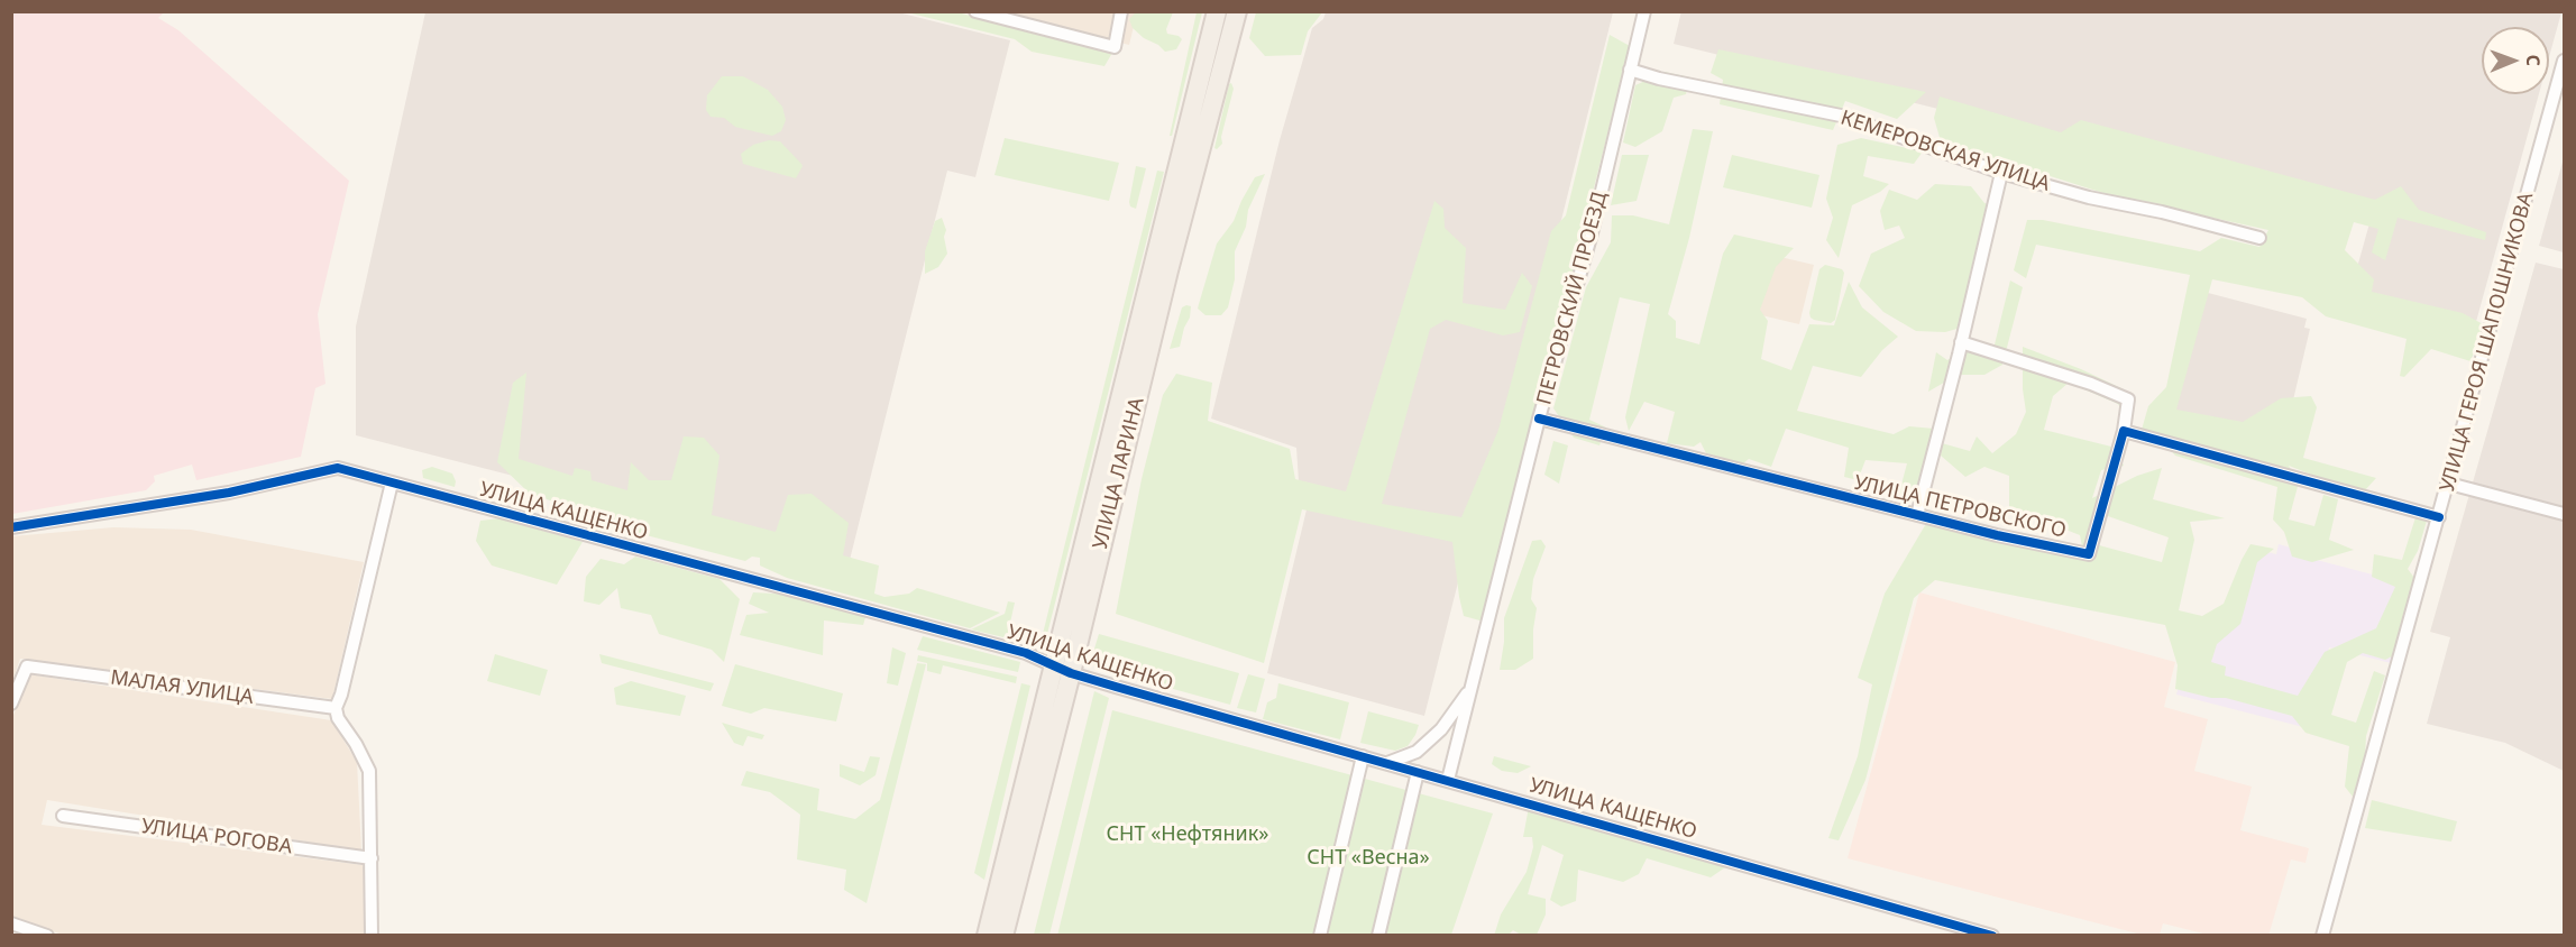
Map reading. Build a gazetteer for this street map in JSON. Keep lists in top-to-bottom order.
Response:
{
  "streets": {
    "main road": ["УЛИЦА ЛАРИНА"],
    "street": [
      "КЕМЕРОВСКАЯ УЛИЦА",
      "ПЕТРОВСКИЙ ПРОЕЗД",
      "УЛИЦА ГЕРОЯ ШАПОШНИКОВА",
      "УЛИЦА ПЕТРОВСКОГО",
      "УЛИЦА КАЩЕНКО",
      "МАЛАЯ УЛИЦА",
      "УЛИЦА РОГОВА"
    ]
  },
  "crossings": [
    ["КЕМЕРОВСКАЯ УЛИЦА", "ПЕТРОВСКИЙ ПРОЕЗД"],
    ["ПЕТРОВСКИЙ ПРОЕЗД", "УЛИЦА ПЕТРОВСКОГО"],
    ["ПЕТРОВСКИЙ ПРОЕЗД", "УЛИЦА КАЩЕНКО"],
    ["УЛИЦА ЛАРИНА", "УЛИЦА КАЩЕНКО"]
  ],
  "parks": ["СНТ «Нефтяник»", "СНТ «Весна»"],
  "north": "right"
}
